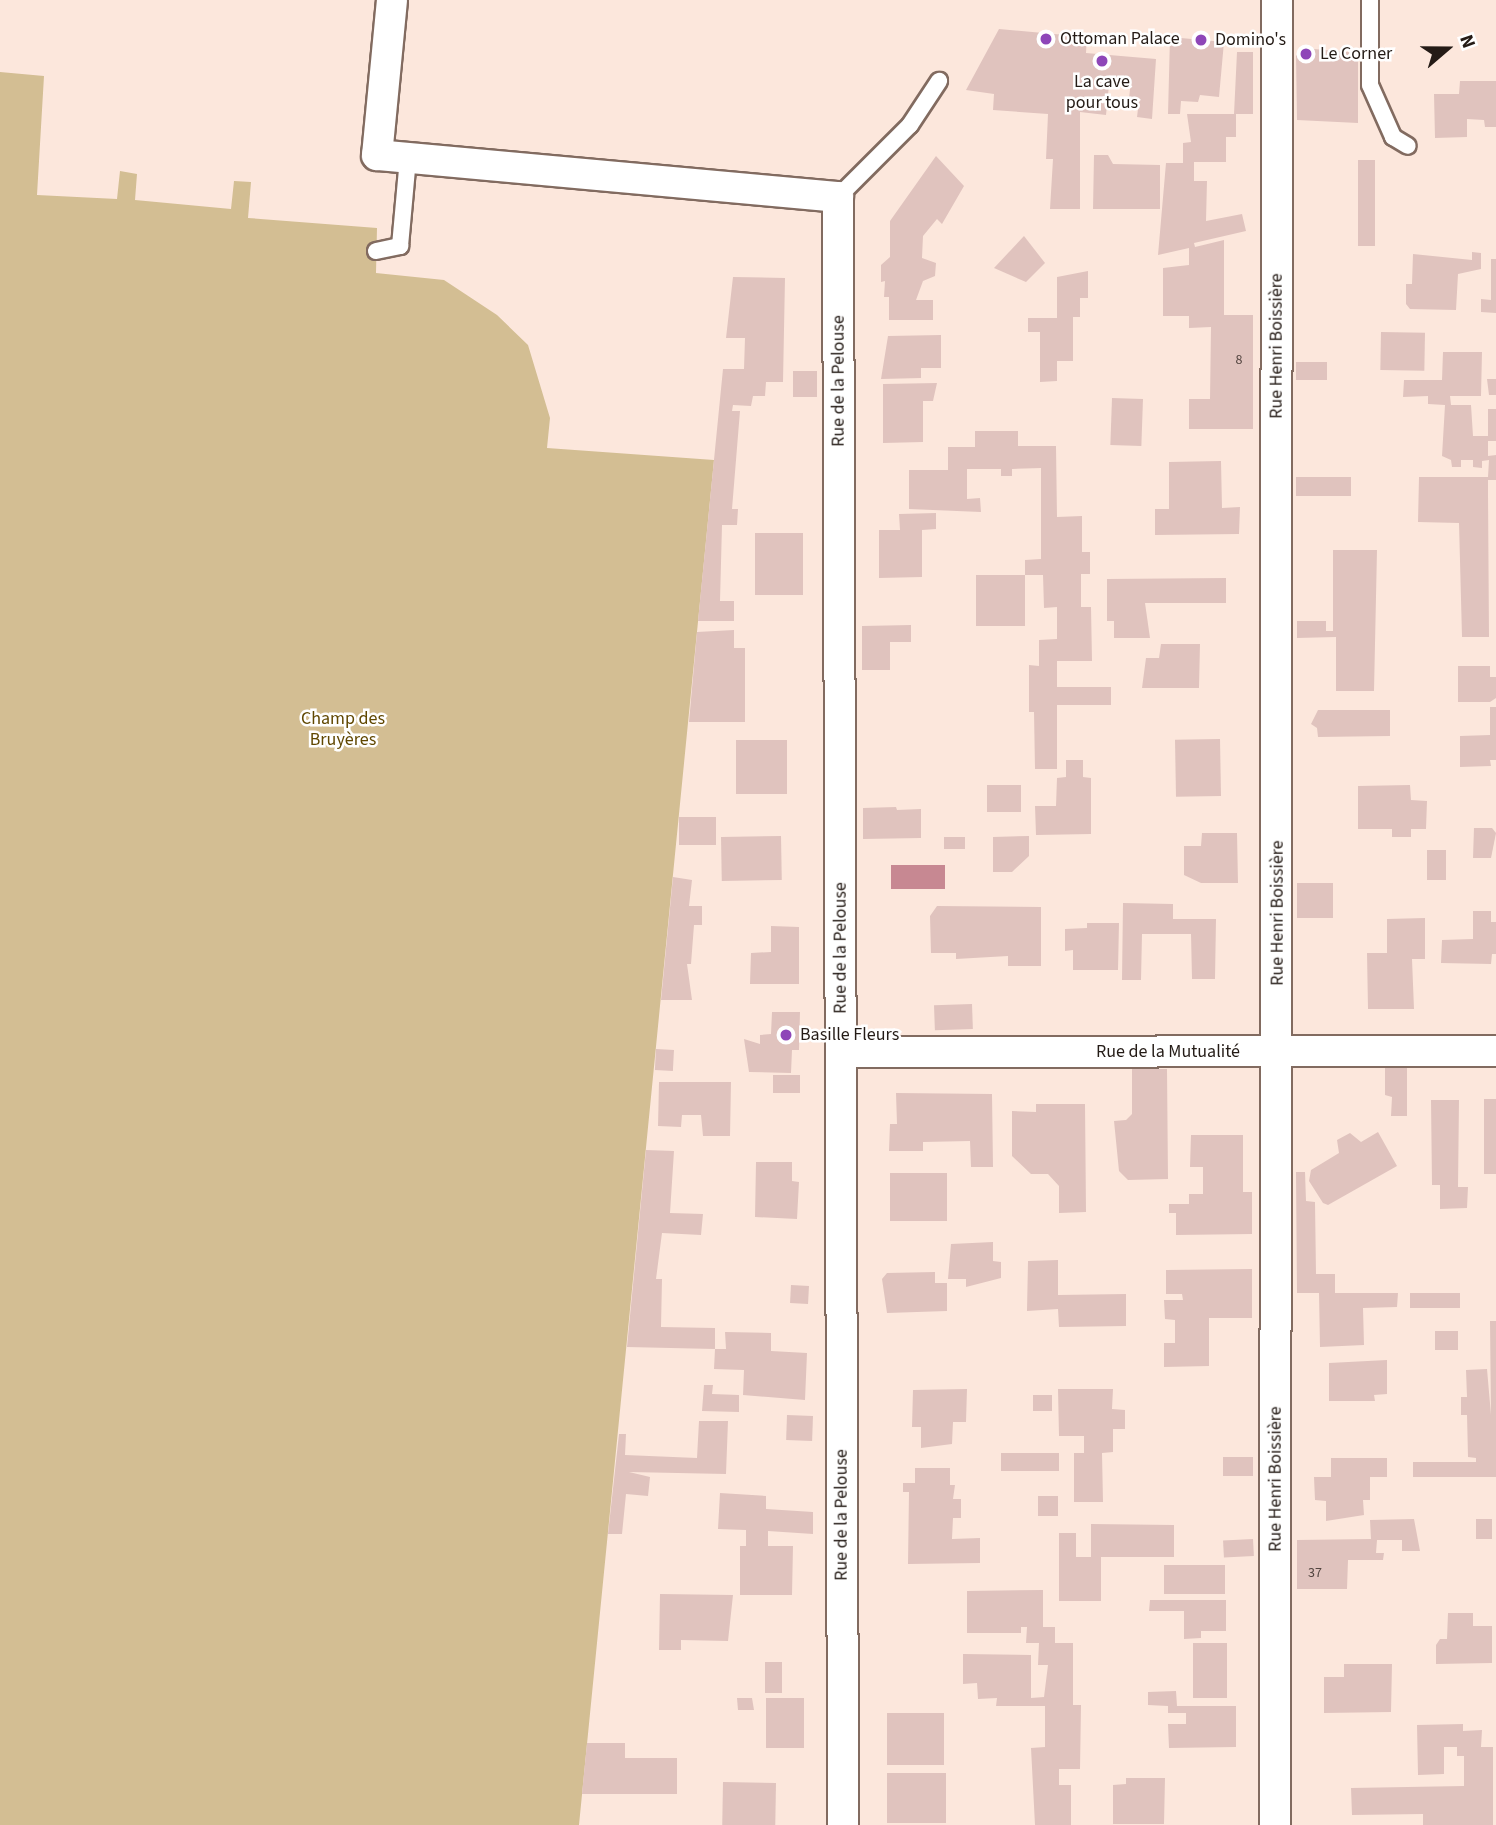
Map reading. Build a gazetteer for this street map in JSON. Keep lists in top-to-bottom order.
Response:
{
  "streets": {
    "street": ["Rue Henri Boissière", "Rue de la Pelouse", "Rue de la Mutualité"]
  },
  "crossings": [
    ["Rue Henri Boissière", "Rue de la Mutualité"],
    ["Rue de la Pelouse", "Rue de la Mutualité"]
  ],
  "parks": ["Champ des Bruyères"],
  "places": [
    "Ottoman Palace",
    "Domino's",
    "Le Corner",
    "La cave pour tous",
    "Basille Fleurs"
  ],
  "house_numbers": ["8", "37"],
  "north": "right"
}
